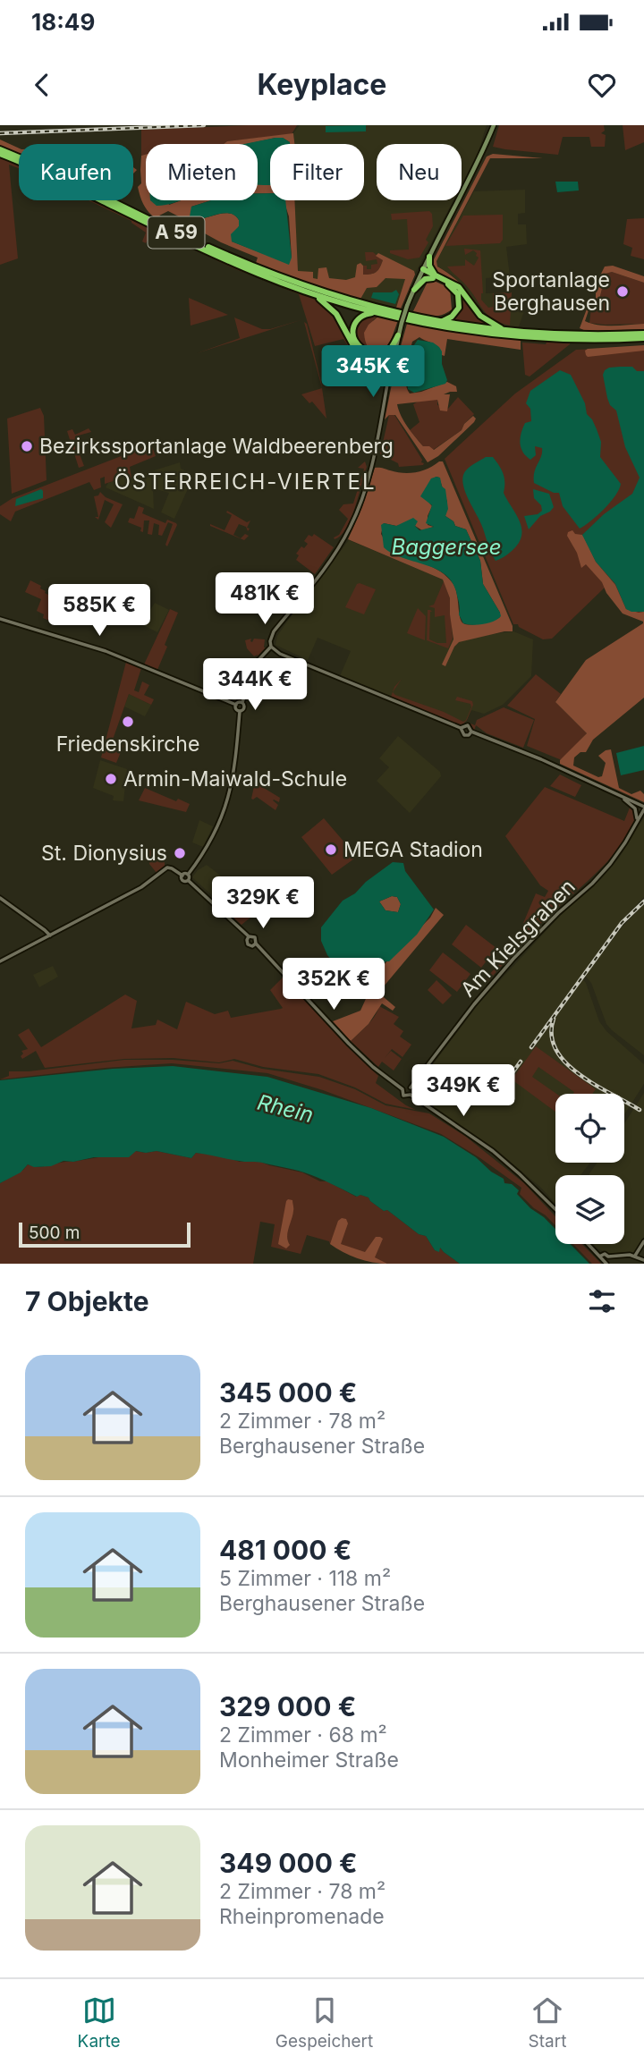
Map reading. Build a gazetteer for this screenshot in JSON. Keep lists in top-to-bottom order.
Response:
{
  "streets": {
    "highway": ["A 59"],
    "street": ["Am Kielsgraben"]
  },
  "districts": ["ÖSTERREICH-VIERTEL"],
  "water": ["Baggersee", "Rhein"],
  "places": [
    "Sportanlage Berghausen",
    "Bezirkssportanlage Waldbeerenberg",
    "Friedenskirche",
    "Armin-Maiwald-Schule",
    "MEGA Stadion",
    "St. Dionysius"
  ],
  "scale_bar": "500 m",
  "page": {
    "status": "18:49",
    "header": "Keyplace",
    "chip": [
      "Kaufen",
      "Mieten",
      "Filter",
      "Neu"
    ],
    "price": [
      "345K €",
      "481K €",
      "585K €",
      "344K €",
      "329K €",
      "352K €",
      "349K €"
    ],
    "scale": "500 m",
    "heading": "7 Objekte",
    "list": [
      {
        "name": "345 000 €",
        "note": "2 Zimmer · 78 m² · Berghausener Straße"
      },
      {
        "name": "481 000 €",
        "note": "5 Zimmer · 118 m² · Berghausener Straße"
      },
      {
        "name": "329 000 €",
        "note": "2 Zimmer · 68 m² · Monheimer Straße"
      },
      {
        "name": "349 000 €",
        "note": "2 Zimmer · 78 m² · Rheinpromenade"
      }
    ],
    "tabs": ["Karte", "Gespeichert", "Start"]
  }
}
